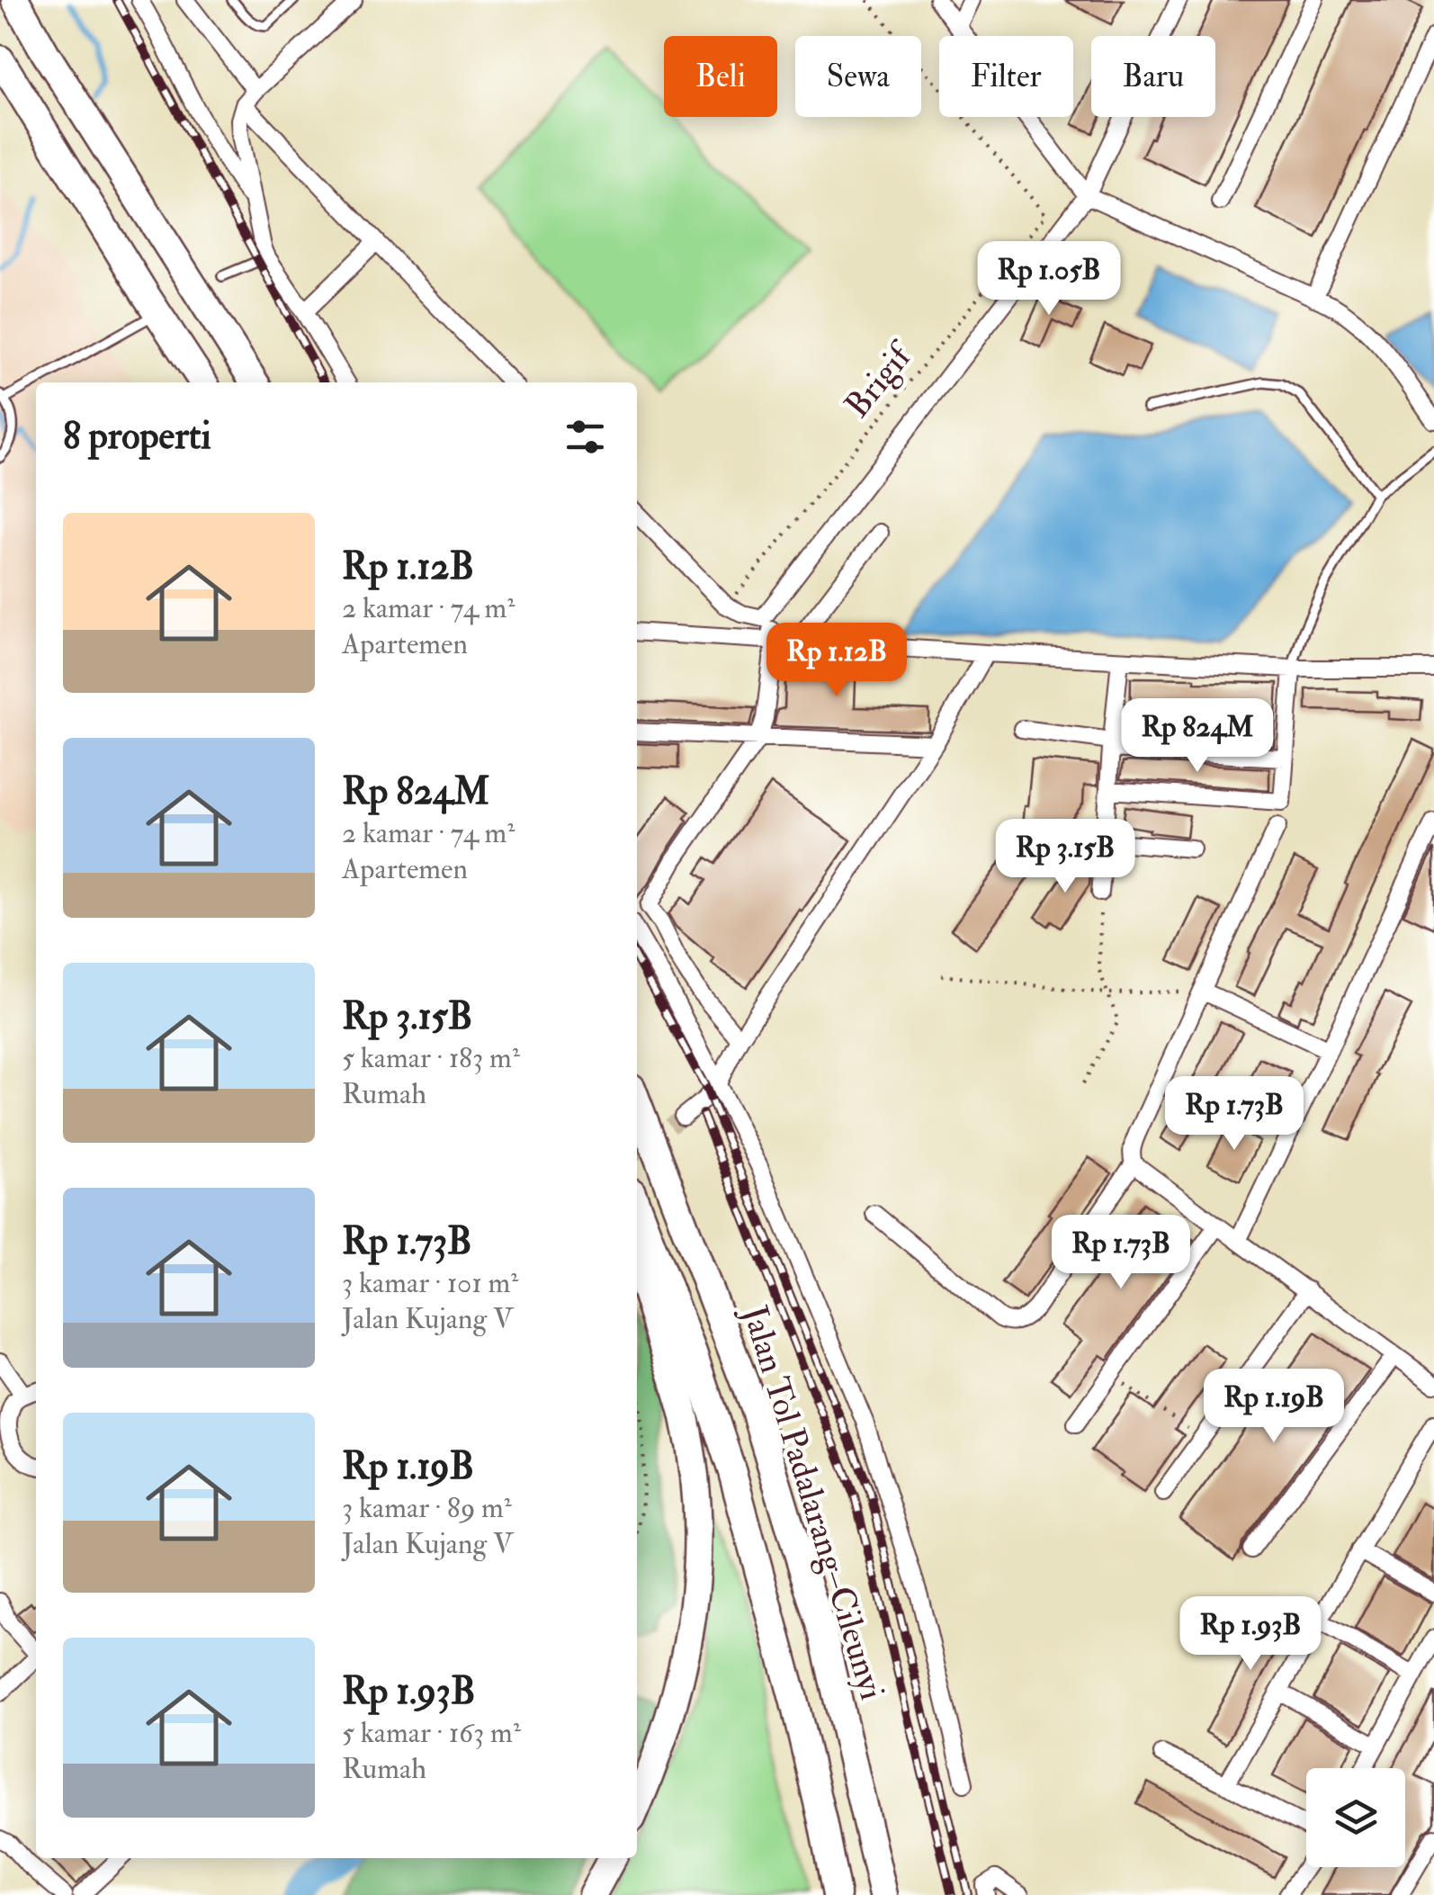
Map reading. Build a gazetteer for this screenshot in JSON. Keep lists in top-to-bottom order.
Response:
{
  "streets": {
    "highway": ["Jalan Tol Padalarang–Cileunyi"],
    "path": ["Brigif"]
  },
  "page": {
    "chip": [
      "Beli",
      "Sewa",
      "Filter",
      "Baru"
    ],
    "price": [
      "Rp 1.05B",
      "Rp 1.12B",
      "Rp 824M",
      "Rp 3.15B",
      "Rp 1.73B",
      "Rp 1.73B",
      "Rp 1.19B",
      "Rp 1.93B"
    ],
    "heading": "8 properti",
    "list": [
      {
        "name": "Rp 1.12B",
        "note": "2 kamar · 74 m² · Apartemen"
      },
      {
        "name": "Rp 824M",
        "note": "2 kamar · 74 m² · Apartemen"
      },
      {
        "name": "Rp 3.15B",
        "note": "5 kamar · 183 m² · Rumah"
      },
      {
        "name": "Rp 1.73B",
        "note": "3 kamar · 101 m² · Jalan Kujang V"
      },
      {
        "name": "Rp 1.19B",
        "note": "3 kamar · 89 m² · Jalan Kujang V"
      },
      {
        "name": "Rp 1.93B",
        "note": "5 kamar · 163 m² · Rumah"
      }
    ]
  }
}
